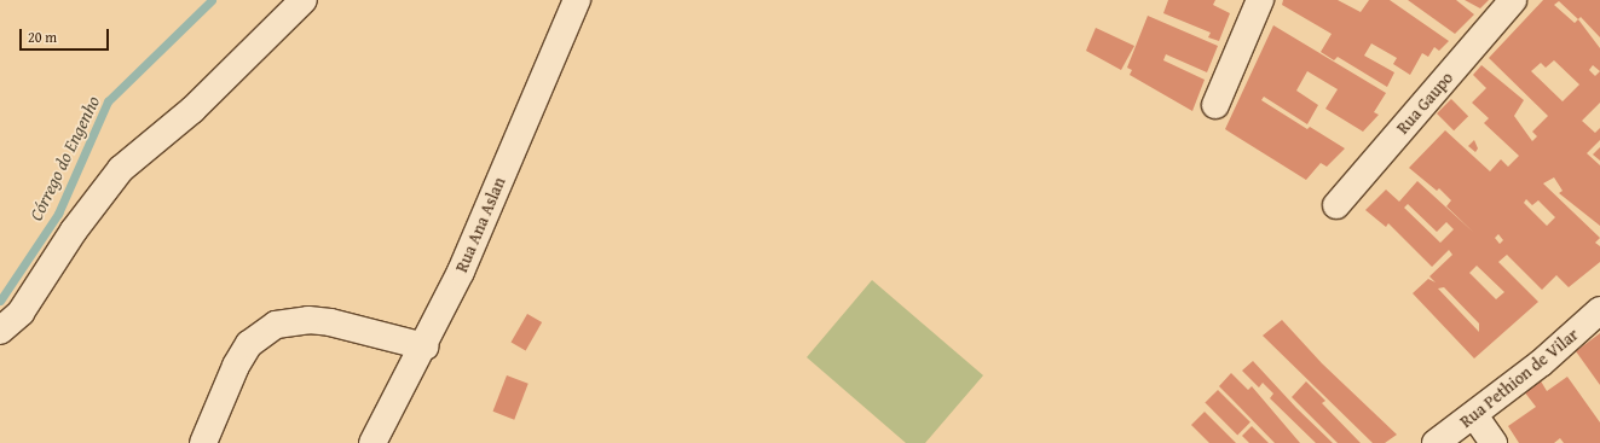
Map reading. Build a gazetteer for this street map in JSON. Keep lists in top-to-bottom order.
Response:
{
  "streets": {
    "street": ["Rua Gaupo", "Rua Ana Aslan", "Rua Pethion de Vilar"]
  },
  "water": ["Córrego do Engenho"],
  "scale_bar": "20 m"
}
